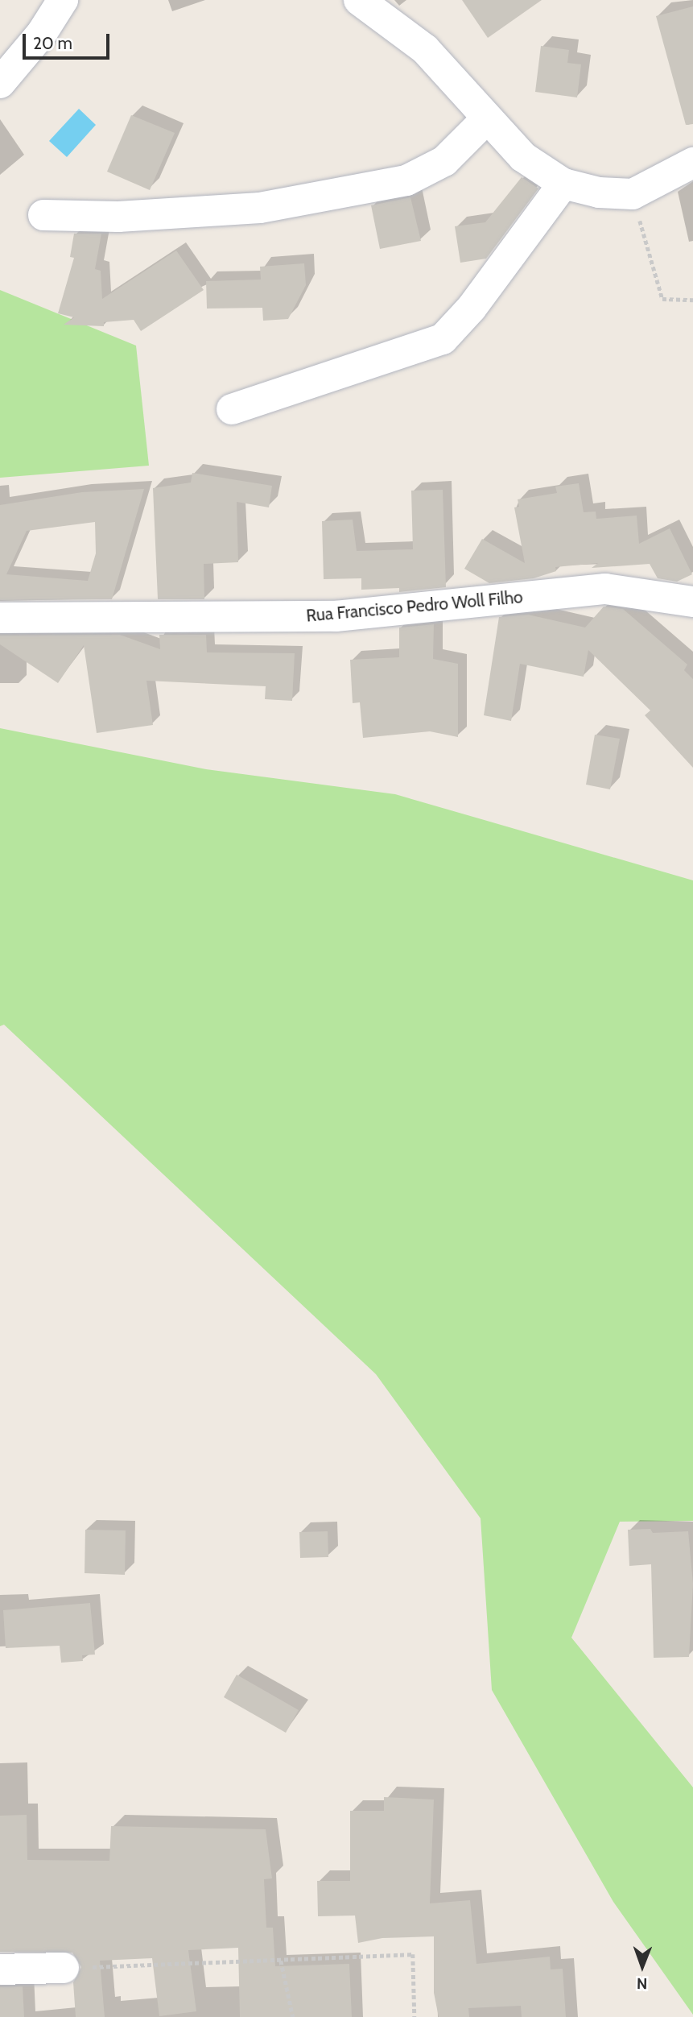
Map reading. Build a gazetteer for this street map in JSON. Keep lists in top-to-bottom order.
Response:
{
  "streets": {
    "street": ["Rua Francisco Pedro Woll Filho"]
  },
  "scale_bar": "20 m",
  "north": "bottom"
}
